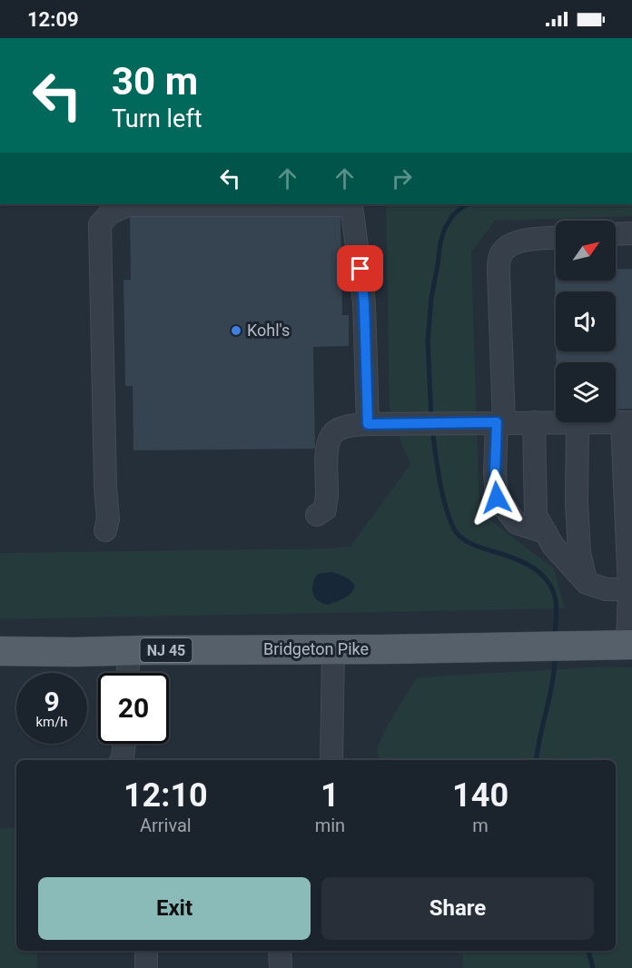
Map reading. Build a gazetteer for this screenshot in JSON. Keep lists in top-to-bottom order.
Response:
{
  "streets": {
    "main road": ["Bridgeton Pike", "NJ 45"]
  },
  "places": ["Kohl's"],
  "north": "top right",
  "page": {
    "status": "12:09",
    "turn": ["30 m", "Turn left"],
    "speed": "9 km/h",
    "limit": "20",
    "eta": [
      "12:10",
      "Arrival",
      "1",
      "min",
      "140",
      "m"
    ],
    "buttons": ["Exit", "Share"]
  }
}
